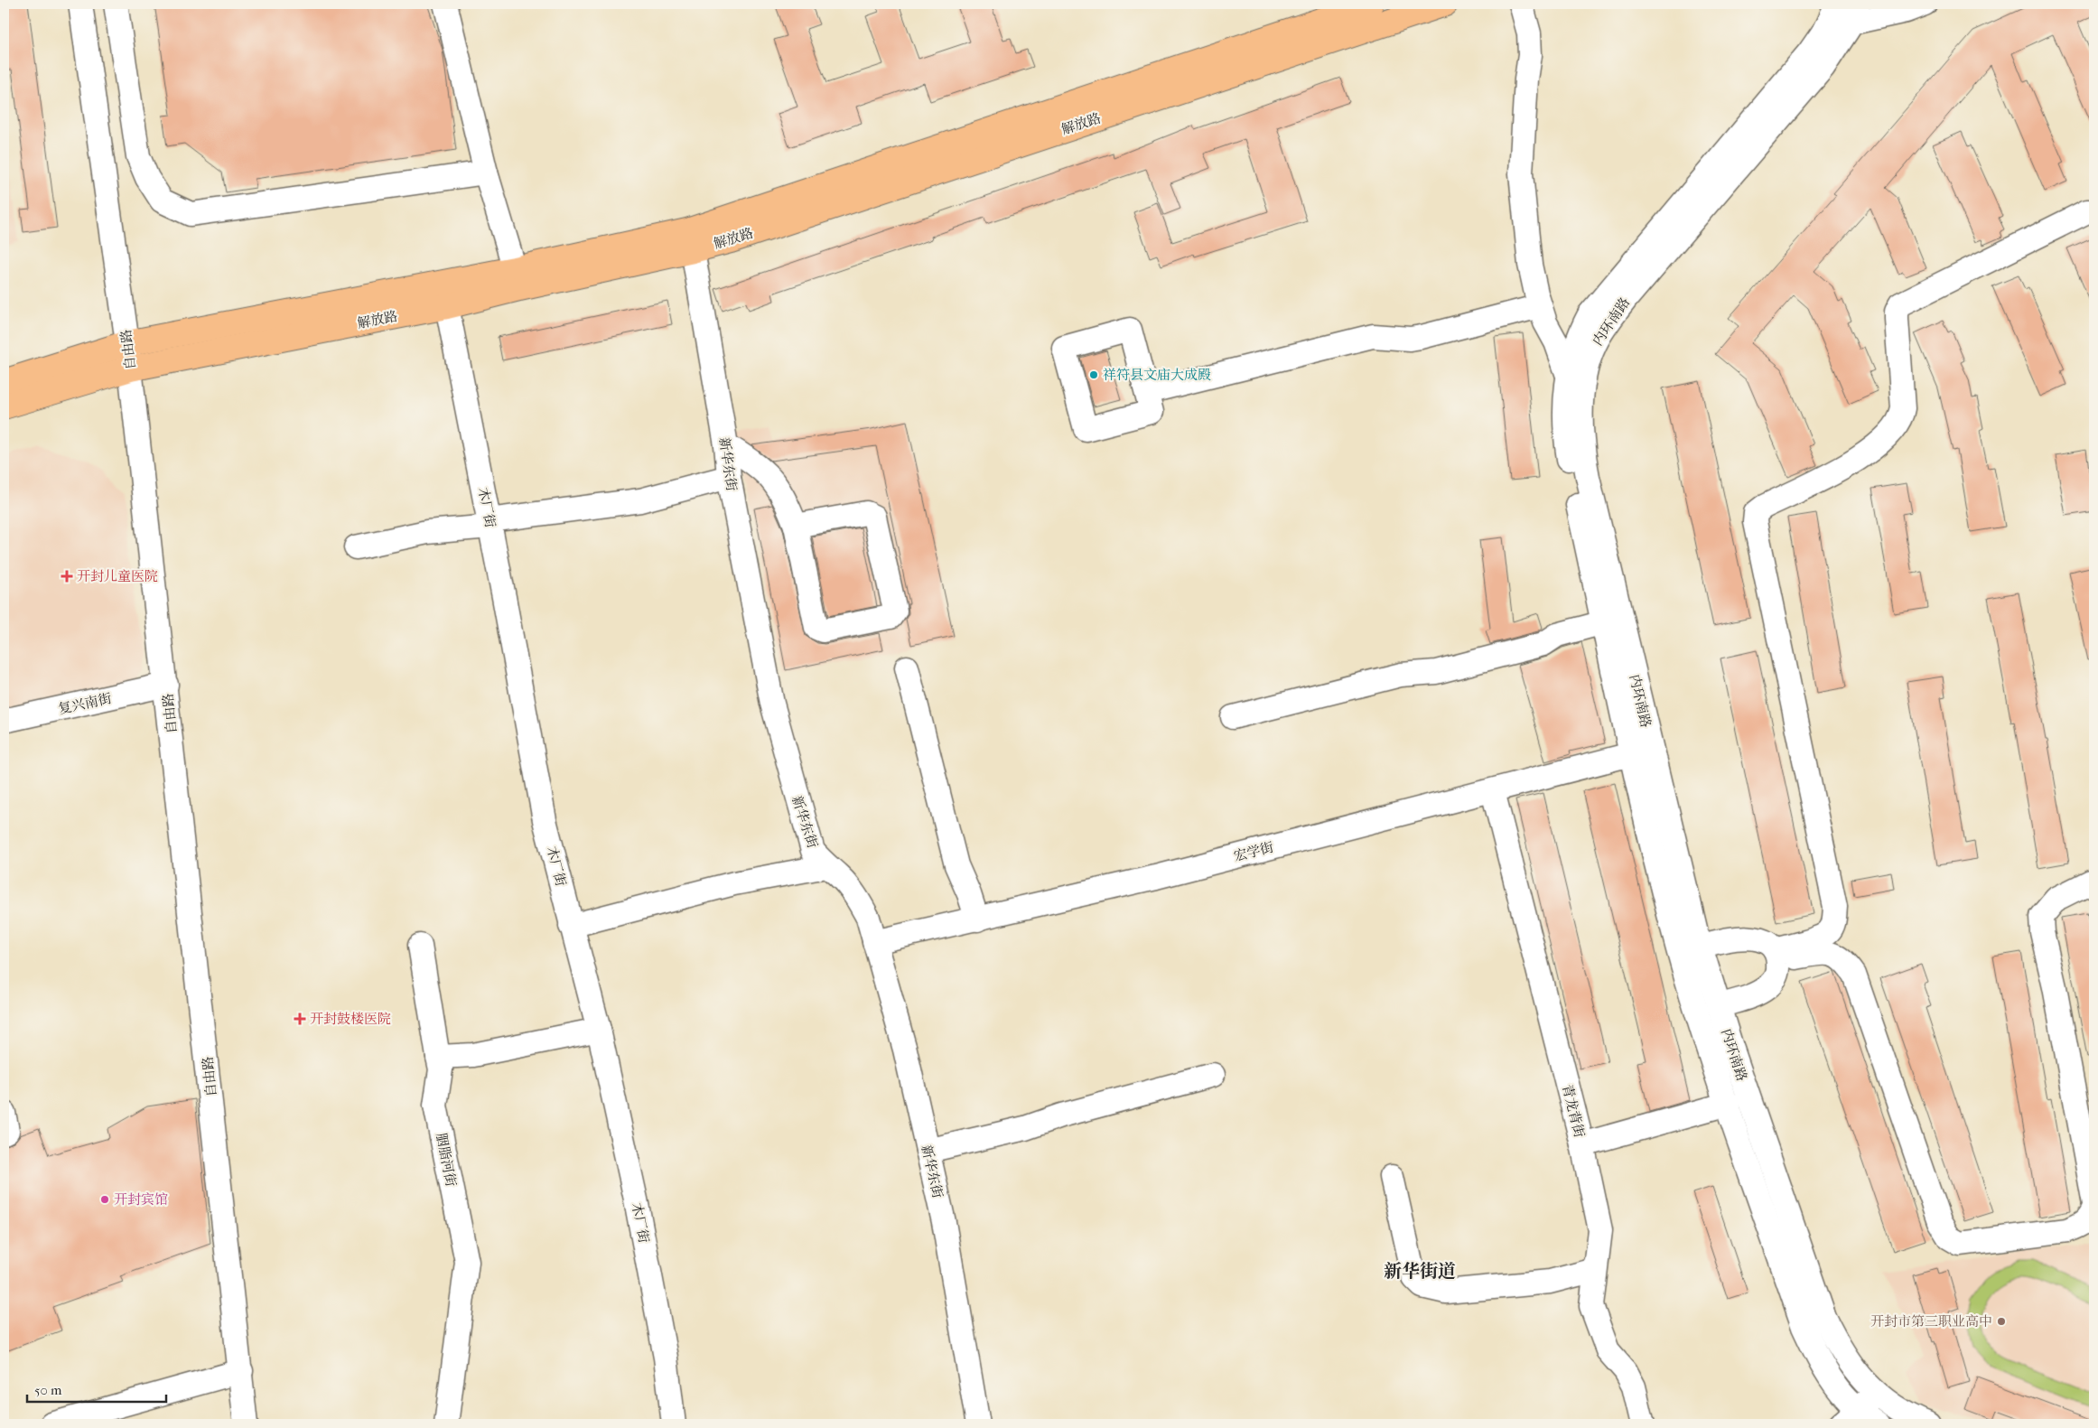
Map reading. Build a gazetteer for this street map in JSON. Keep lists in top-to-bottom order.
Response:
{
  "streets": {
    "main road": ["解放路"],
    "street": [
      "内环南路",
      "自由路",
      "新华东街",
      "木厂街",
      "复兴南街",
      "宏学街",
      "青龙背街",
      "胭脂河街"
    ]
  },
  "crossings": [
    ["解放路", "自由路"],
    ["解放路", "新华东街"],
    ["解放路", "木厂街"],
    ["内环南路", "宏学街"],
    ["自由路", "复兴南街"],
    ["新华东街", "宏学街"],
    ["宏学街", "青龙背街"]
  ],
  "districts": ["新华街道"],
  "places": {
    "other": ["祥符县文庙大成殿", "开封宾馆", "开封市第三职业高中"],
    "health": ["开封儿童医院", "开封鼓楼医院"]
  },
  "scale_bar": "50 m"
}
